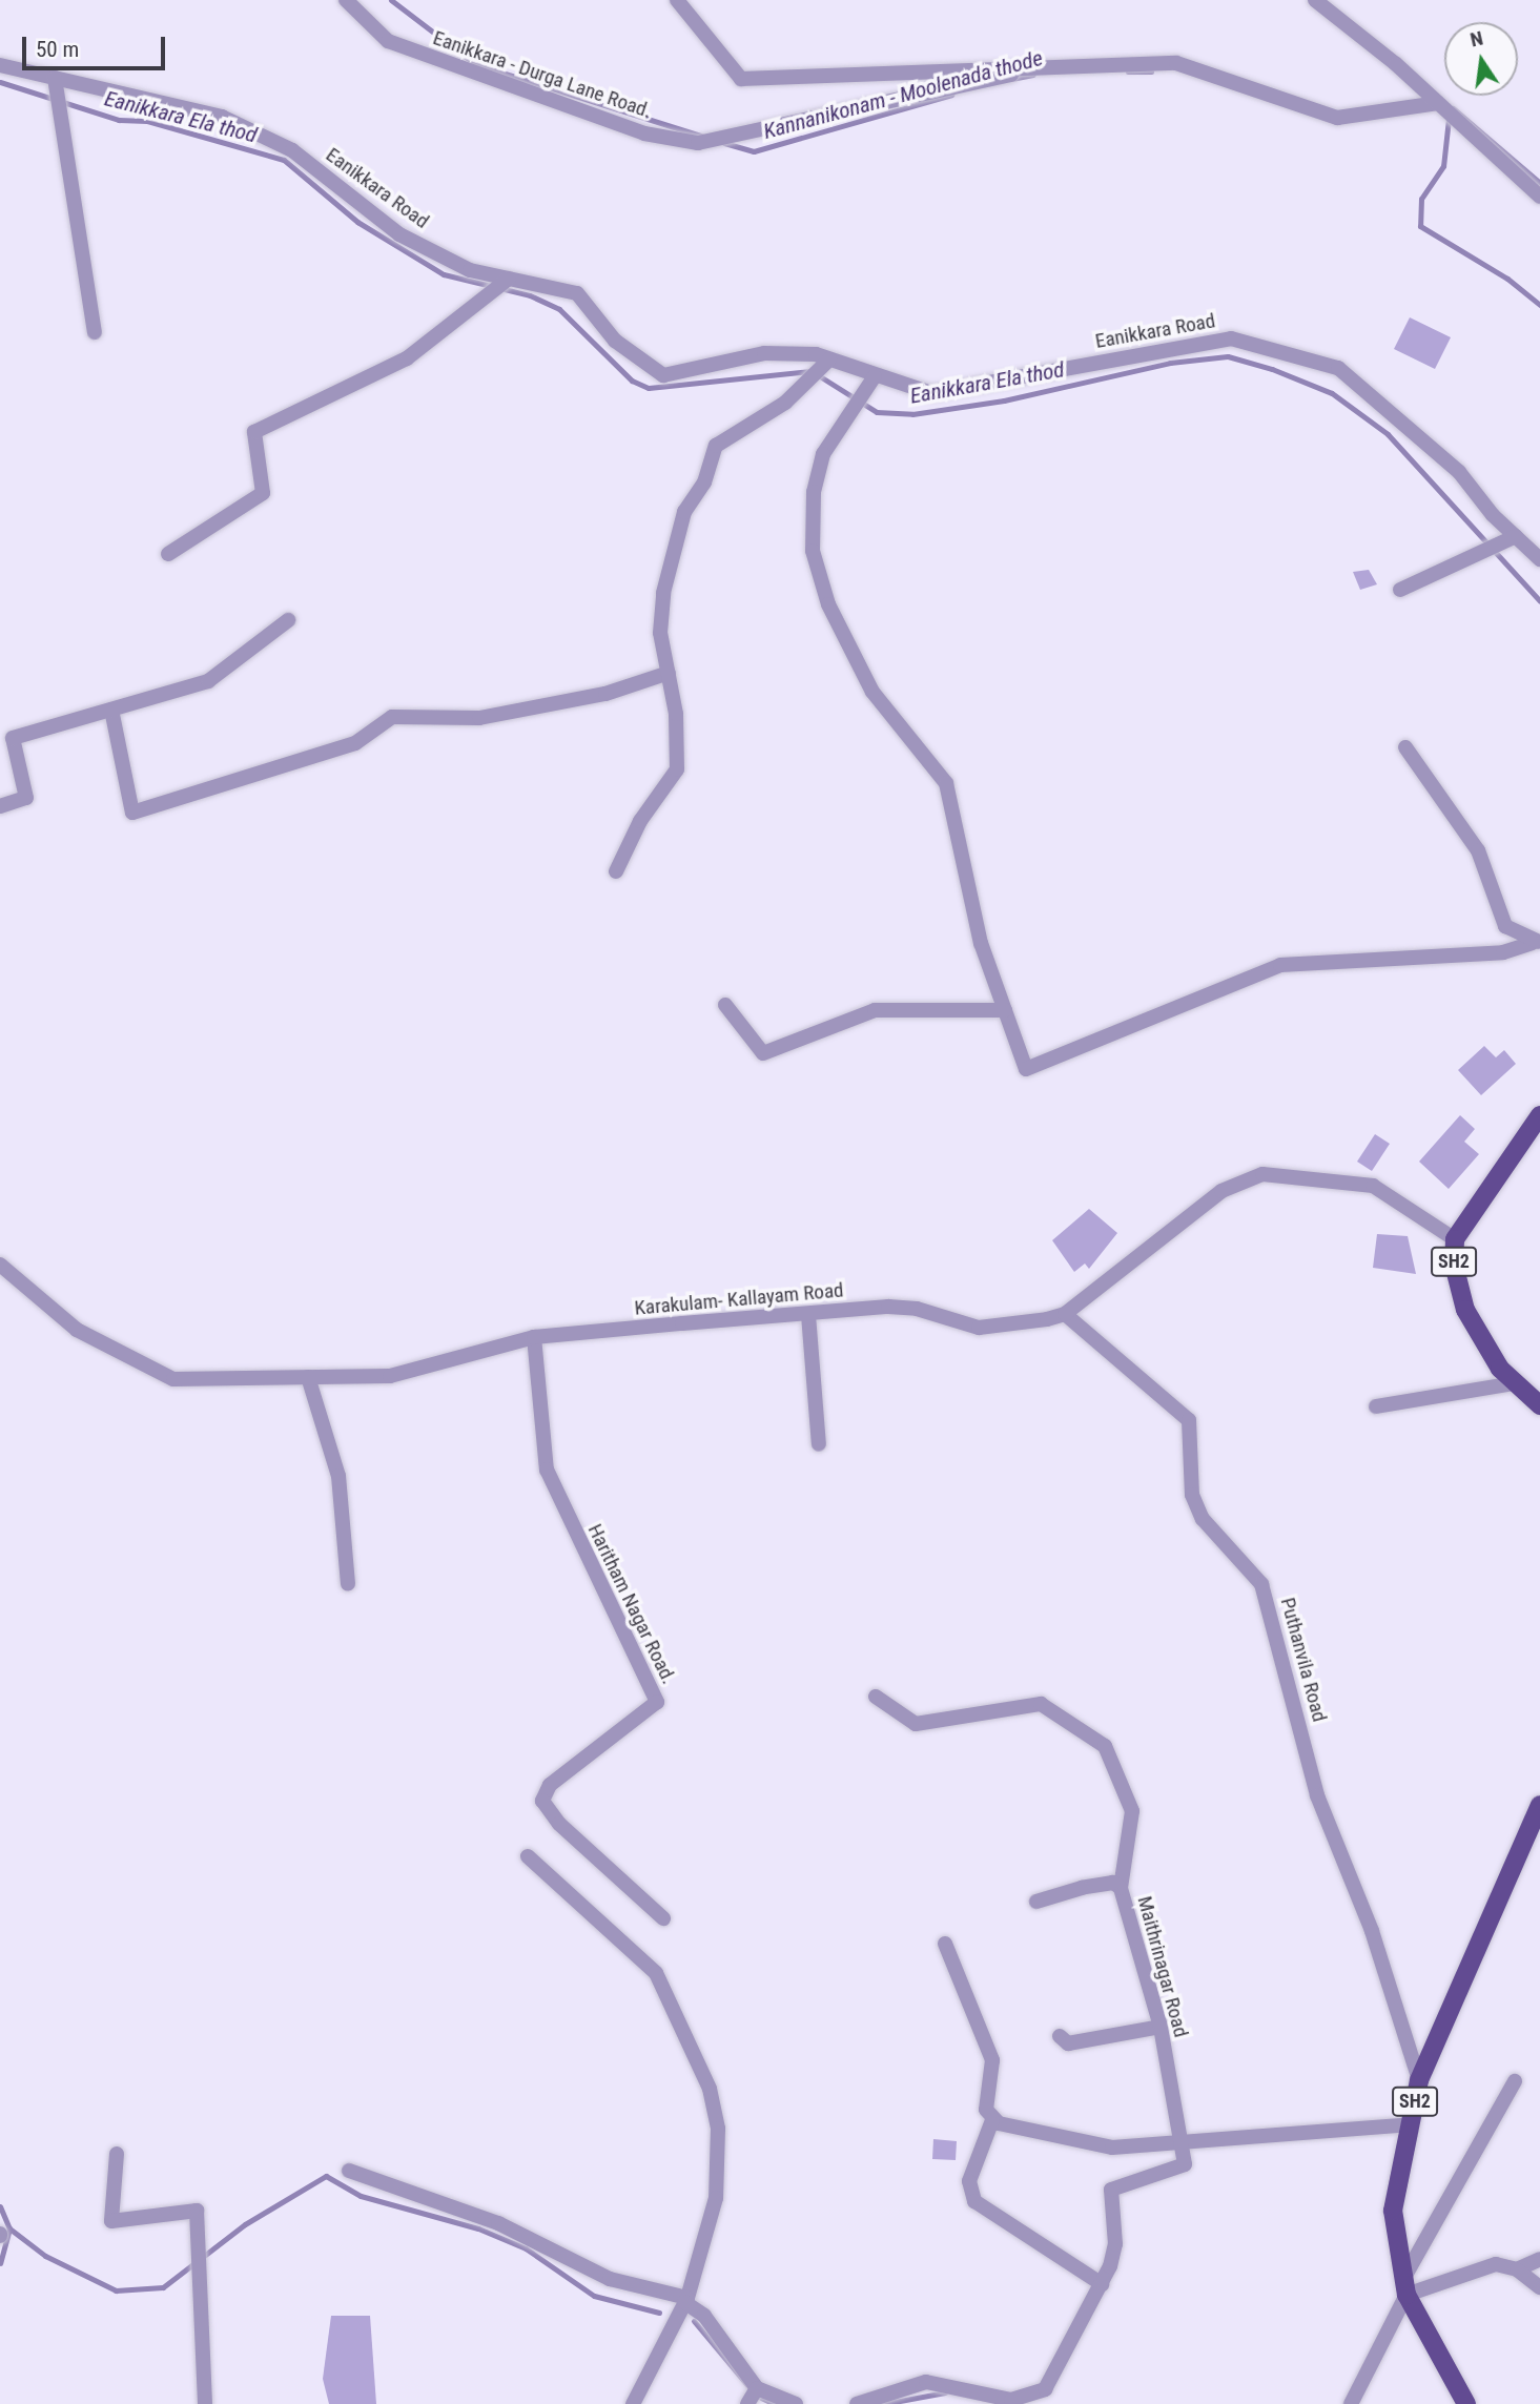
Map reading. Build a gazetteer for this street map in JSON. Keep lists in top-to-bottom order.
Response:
{
  "streets": {
    "main road": ["SH2"],
    "street": [
      "Eanikkara - Durga Lane Road.",
      "Eanikkara Road",
      "Karakulam- Kallayam Road",
      "Haritham Nagar Road.",
      "Puthanvila Road",
      "Maithrinagar Road"
    ]
  },
  "crossings": [
    ["SH2", "Karakulam- Kallayam Road"],
    ["SH2", "Puthanvila Road"],
    ["Karakulam- Kallayam Road", "Haritham Nagar Road."],
    ["Karakulam- Kallayam Road", "Puthanvila Road"]
  ],
  "water": ["Kannanikonam - Moolenada thode", "Eanikkara Ela thod"],
  "scale_bar": "50 m",
  "north": "top"
}
